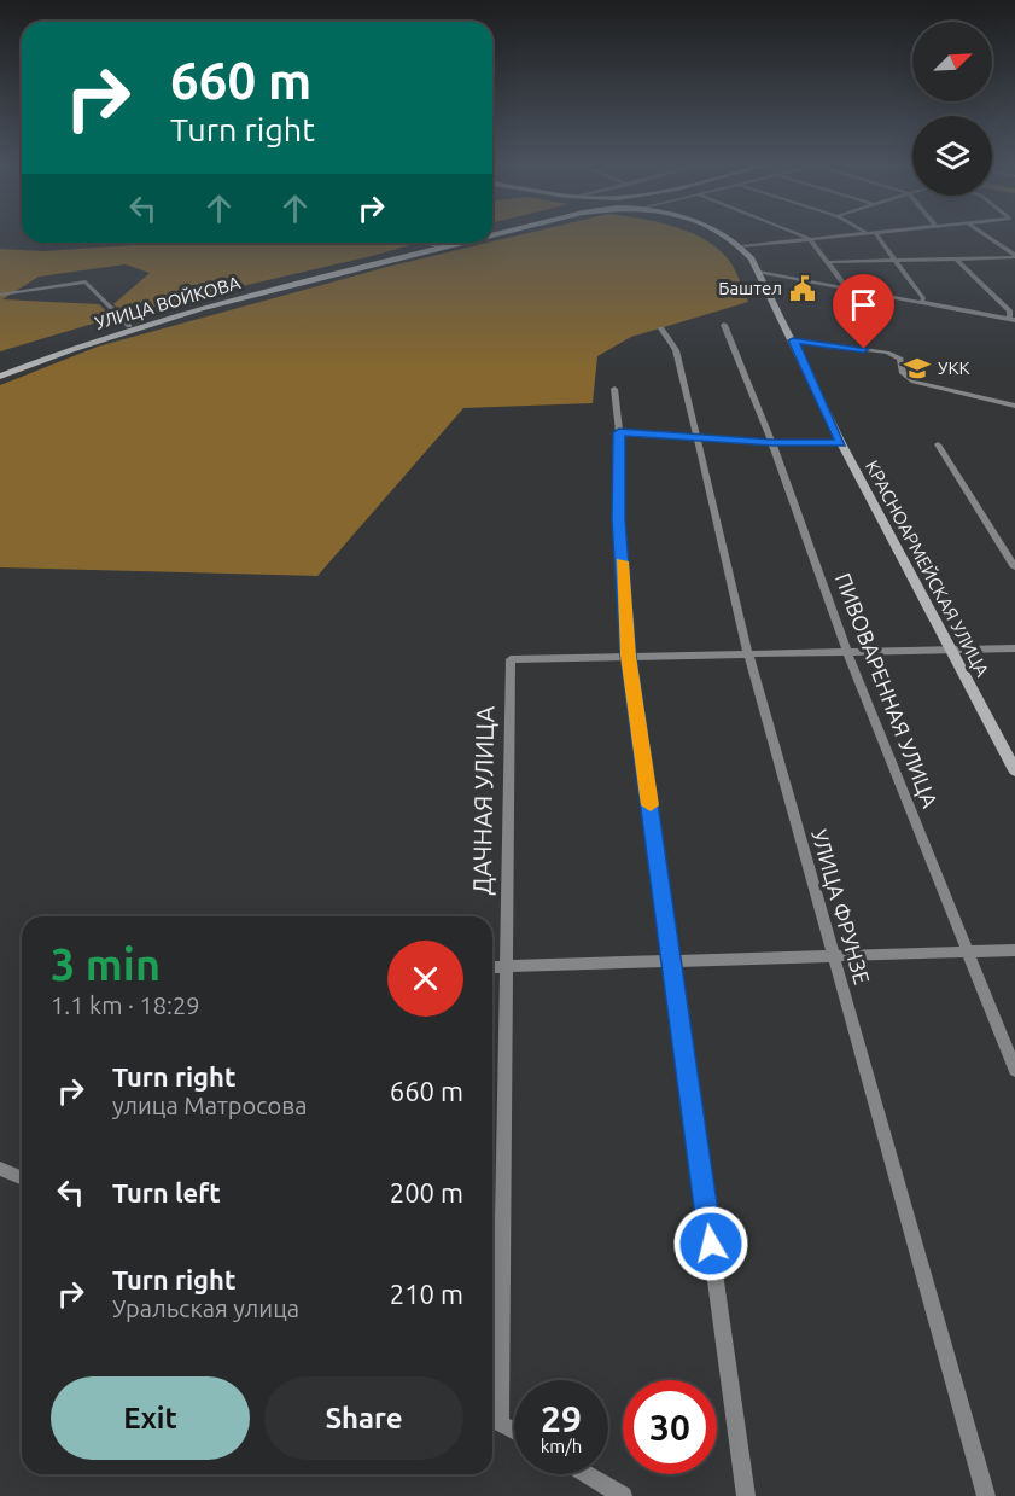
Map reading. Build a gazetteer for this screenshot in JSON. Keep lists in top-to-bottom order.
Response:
{
  "streets": {
    "main road": ["УЛИЦА ВОЙКОВА", "КРАСНОАРМЕЙСКАЯ УЛИЦА"],
    "street": ["ПИВОВАРЕННАЯ УЛИЦА", "ДАЧНАЯ УЛИЦА", "УЛИЦА ФРУНЗЕ"]
  },
  "places": {
    "public building": ["Баштел"],
    "school or university": ["УКК"]
  },
  "north": "top right",
  "page": {
    "turn": ["660 m", "Turn right"],
    "heading": ["3 min", "1.1 km · 18:29"],
    "list": [
      {
        "name": "Turn right",
        "note": "улица Матросова",
        "value": "660 m"
      },
      {
        "name": "Turn left",
        "value": "200 m"
      },
      {
        "name": "Turn right",
        "note": "Уральская улица",
        "value": "210 m"
      }
    ],
    "buttons": ["Exit", "Share"],
    "speed": "29 km/h",
    "limit": "30"
  }
}
